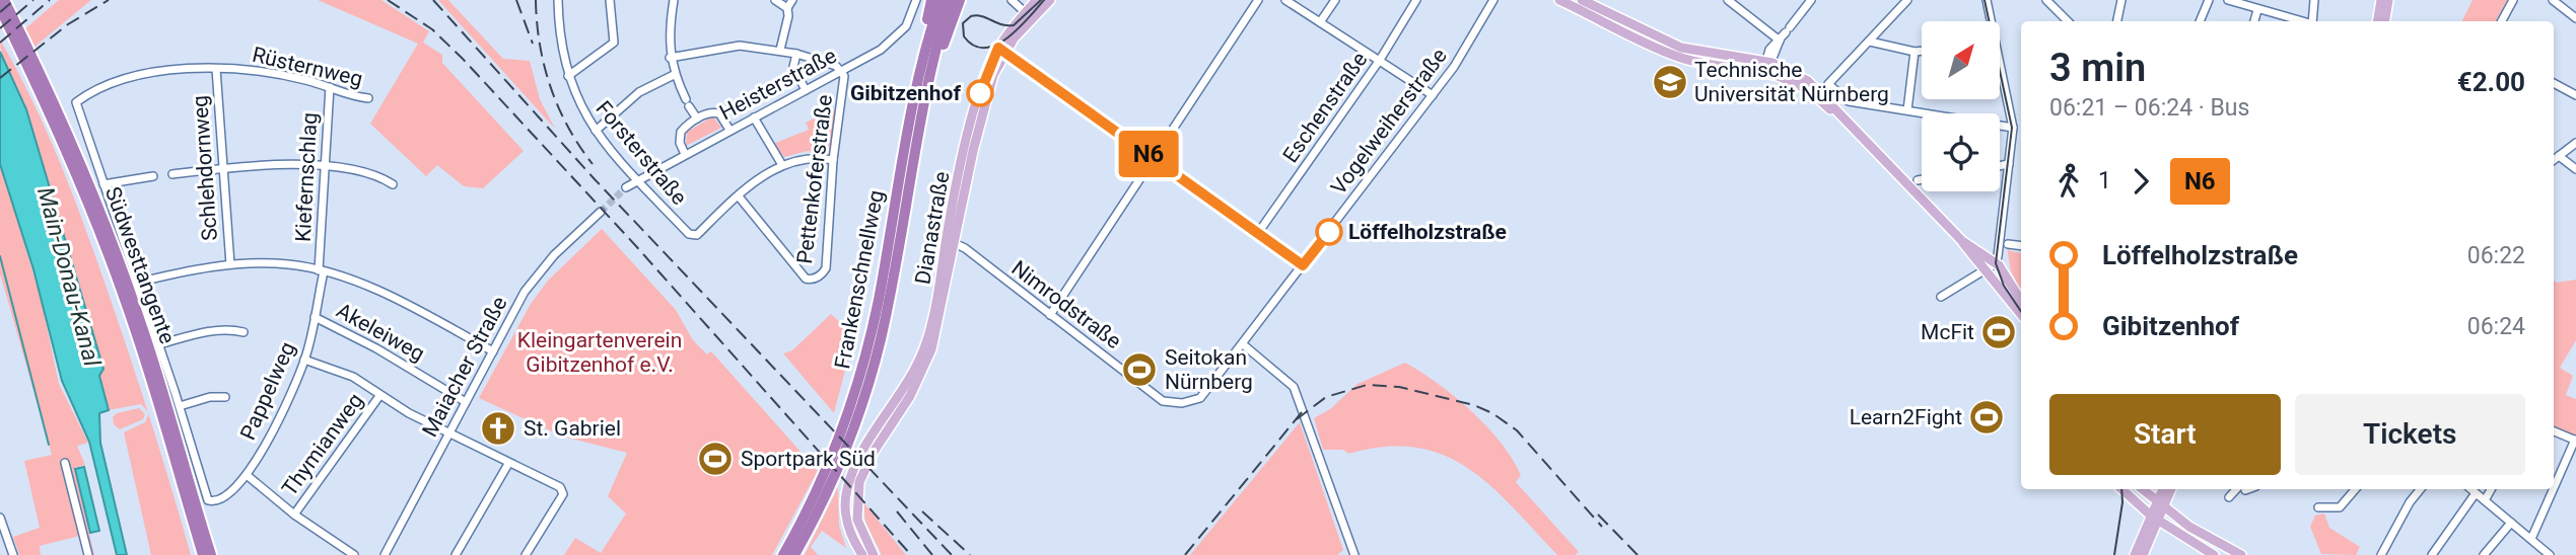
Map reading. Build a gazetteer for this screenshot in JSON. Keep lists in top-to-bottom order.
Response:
{
  "streets": {
    "highway": ["Südwesttangente", "Frankenschnellweg"],
    "main road": ["Dianastraße"],
    "street": [
      "Rüsternweg",
      "Heisterstraße",
      "Eschenstraße",
      "Vogelweiherstraße",
      "Forsterstraße",
      "Schlehdornweg",
      "Kiefernschlag",
      "Pettenkoferstraße",
      "Nimrodstraße",
      "Akeleiweg",
      "Maiacher Straße",
      "Pappelweg",
      "Thymianweg"
    ]
  },
  "crossings": [
    ["Rüsternweg", "Schlehdornweg"],
    ["Rüsternweg", "Kiefernschlag"],
    ["Rüsternweg", "Pappelweg"],
    ["Heisterstraße", "Forsterstraße"],
    ["Heisterstraße", "Pettenkoferstraße"],
    ["Vogelweiherstraße", "Nimrodstraße"],
    ["Forsterstraße", "Pettenkoferstraße"],
    ["Kiefernschlag", "Pappelweg"],
    ["Dianastraße", "Nimrodstraße"],
    ["Akeleiweg", "Maiacher Straße"],
    ["Akeleiweg", "Pappelweg"]
  ],
  "water": ["Main-Donau-Kanal"],
  "parks": ["Kleingartenverein Gibitzenhof e.V."],
  "places": {
    "school or university": ["Technische Universität Nürnberg"],
    "other": ["Gibitzenhof", "Löffelholzstraße"],
    "sports": [
      "McFit",
      "Seitokan Nürnberg",
      "Learn2Fight",
      "Sportpark Süd"
    ],
    "church": ["St. Gabriel"]
  },
  "lines": ["bus line N6"],
  "north": "top right",
  "page": {
    "on_map": "N6",
    "heading": ["3 min", "06:21 – 06:24 · Bus", "€2.00"],
    "legs": ["1", "N6"],
    "list": [
      {
        "name": "Löffelholzstraße",
        "value": "06:22"
      },
      {
        "name": "Gibitzenhof",
        "value": "06:24"
      }
    ],
    "buttons": ["Start", "Tickets"]
  }
}
